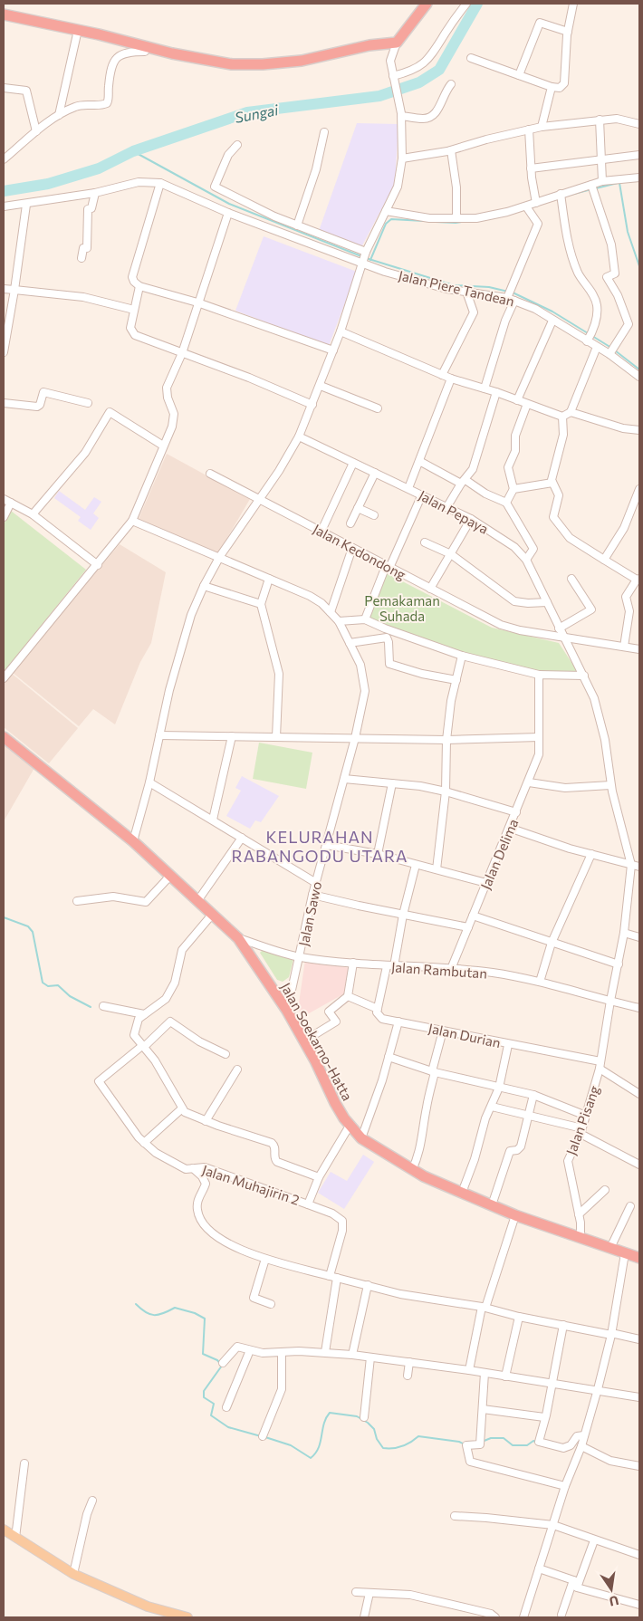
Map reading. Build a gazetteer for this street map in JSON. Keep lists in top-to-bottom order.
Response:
{
  "streets": {
    "highway": ["Jalan Soekarno-Hatta"],
    "street": [
      "Jalan Piere Tandean",
      "Jalan Pepaya",
      "Jalan Kedondong",
      "Jalan Delima",
      "Jalan Sawo",
      "Jalan Rambutan",
      "Jalan Durian",
      "Jalan Pisang",
      "Jalan Muhajirin 2"
    ]
  },
  "crossings": [
    ["Jalan Pepaya", "Jalan Kedondong"],
    ["Jalan Pepaya", "Jalan Pisang"],
    ["Jalan Delima", "Jalan Rambutan"],
    ["Jalan Sawo", "Jalan Rambutan"],
    ["Jalan Sawo", "Jalan Soekarno-Hatta"],
    ["Jalan Rambutan", "Jalan Soekarno-Hatta"],
    ["Jalan Rambutan", "Jalan Pisang"],
    ["Jalan Durian", "Jalan Pisang"],
    ["Jalan Soekarno-Hatta", "Jalan Pisang"],
    ["Jalan Soekarno-Hatta", "Jalan Muhajirin 2"]
  ],
  "districts": ["KELURAHAN RABANGODU UTARA"],
  "water": ["Sungai"],
  "parks": ["Pemakaman Suhada"],
  "north": "bottom"
}
